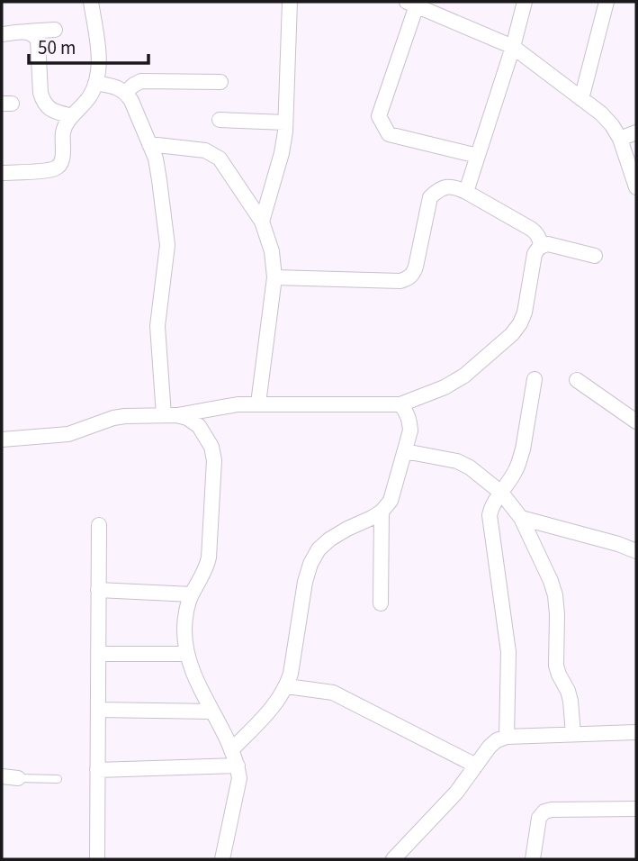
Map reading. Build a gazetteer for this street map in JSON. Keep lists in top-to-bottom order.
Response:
{
  "scale_bar": "50 m"
}
